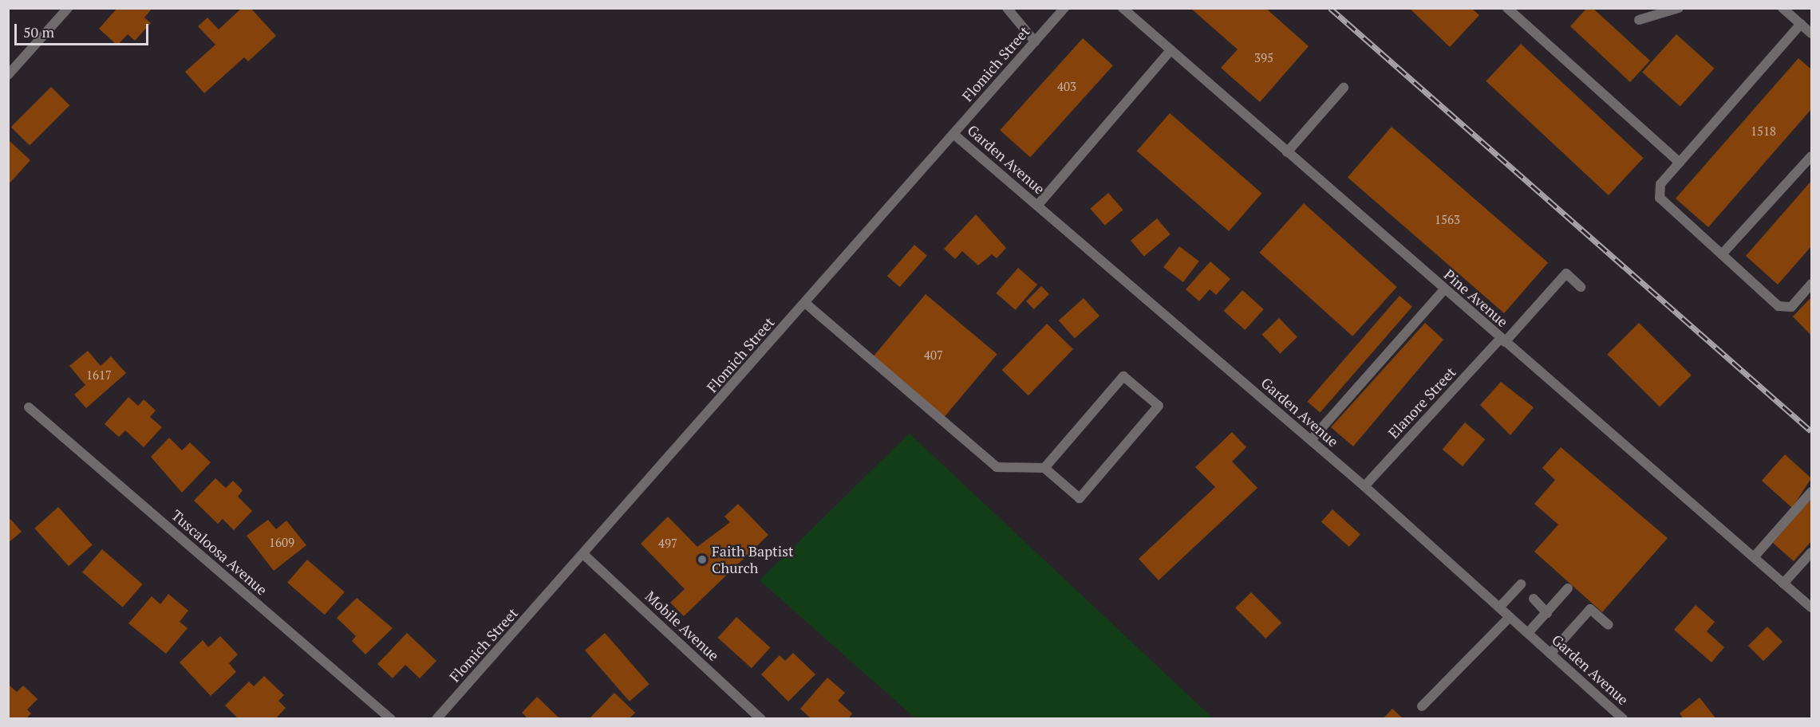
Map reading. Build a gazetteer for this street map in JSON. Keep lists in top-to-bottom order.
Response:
{
  "streets": {
    "street": [
      "Flomich Street",
      "Garden Avenue",
      "Pine Avenue",
      "Elanore Street",
      "Tuscaloosa Avenue",
      "Mobile Avenue"
    ]
  },
  "crossings": [
    ["Flomich Street", "Garden Avenue"],
    ["Flomich Street", "Mobile Avenue"],
    ["Garden Avenue", "Elanore Street"],
    ["Pine Avenue", "Elanore Street"]
  ],
  "places": ["Faith Baptist Church"],
  "house_numbers": [
    "395",
    "403",
    "1518",
    "1563",
    "407",
    "1617",
    "1609",
    "497"
  ],
  "scale_bar": "50 m"
}
